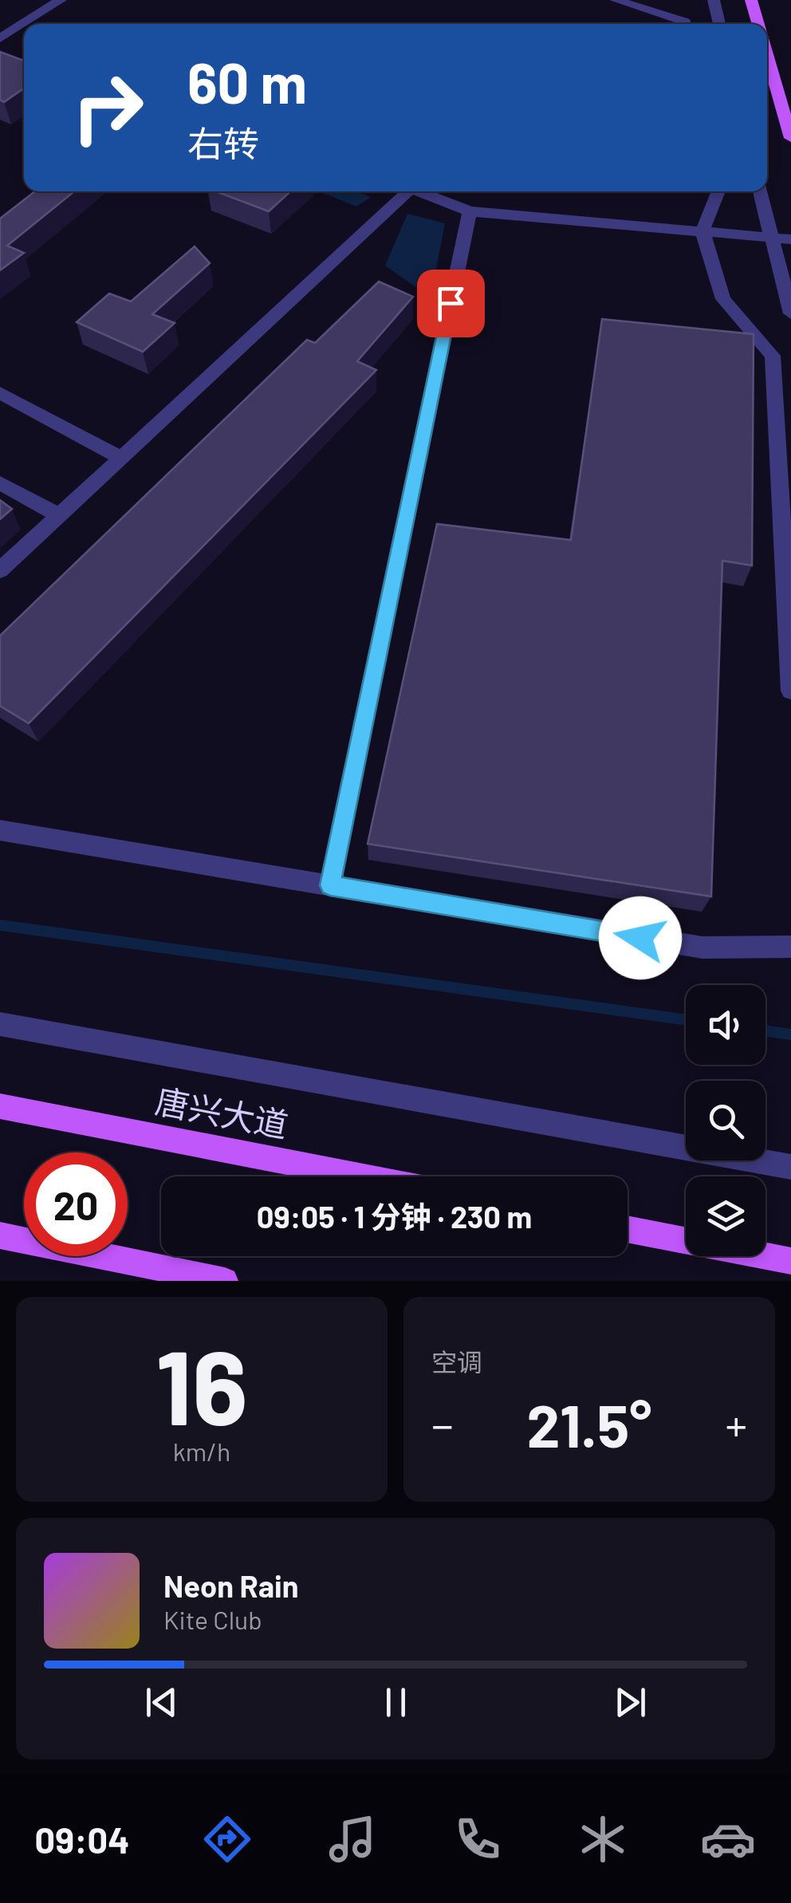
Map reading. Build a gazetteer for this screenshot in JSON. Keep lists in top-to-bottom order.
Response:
{
  "streets": {
    "main road": ["唐兴大道"]
  },
  "page": {
    "turn": ["60 m", "右转"],
    "limit": "20",
    "trip": "09:05 · 1 分钟 · 230 m",
    "tile": [
      ["16", "km/h"],
      "空调"
    ],
    "heat": ["−", "21.5°", "+"],
    "song": ["Neon Rain", "Kite Club"],
    "tabs": "09:04"
  }
}
